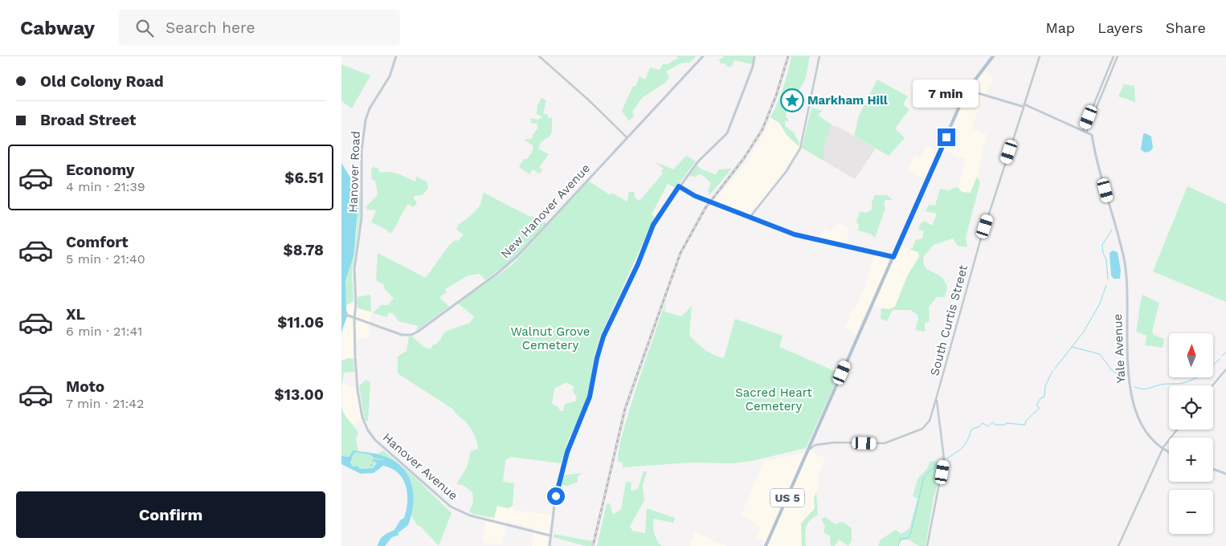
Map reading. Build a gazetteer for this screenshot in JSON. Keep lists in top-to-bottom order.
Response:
{
  "streets": {
    "main road": [
      "Hanover Road",
      "New Hanover Avenue",
      "Yale Avenue",
      "Hanover Avenue",
      "US 5"
    ],
    "street": ["South Curtis Street"]
  },
  "crossings": [
    ["Hanover Road", "New Hanover Avenue"],
    ["Hanover Road", "Hanover Avenue"],
    ["New Hanover Avenue", "Hanover Avenue"]
  ],
  "parks": ["Walnut Grove Cemetery", "Sacred Heart Cemetery"],
  "places": {
    "place": ["Markham Hill"]
  },
  "north": "top",
  "page": {
    "header": "Cabway",
    "search": "Search here",
    "nav": ["Map", "Layers", "Share"],
    "banner": ["Old Colony Road", "Broad Street"],
    "bubble": "7 min",
    "list": [
      {
        "name": "Economy",
        "note": "4 min · 21:39",
        "value": "$6.51"
      },
      {
        "name": "Comfort",
        "note": "5 min · 21:40",
        "value": "$8.78"
      },
      {
        "name": "XL",
        "note": "6 min · 21:41",
        "value": "$11.06"
      },
      {
        "name": "Moto",
        "note": "7 min · 21:42",
        "value": "$13.00"
      }
    ],
    "map_buttons": ["+", "−"],
    "buttons": "Confirm"
  }
}
